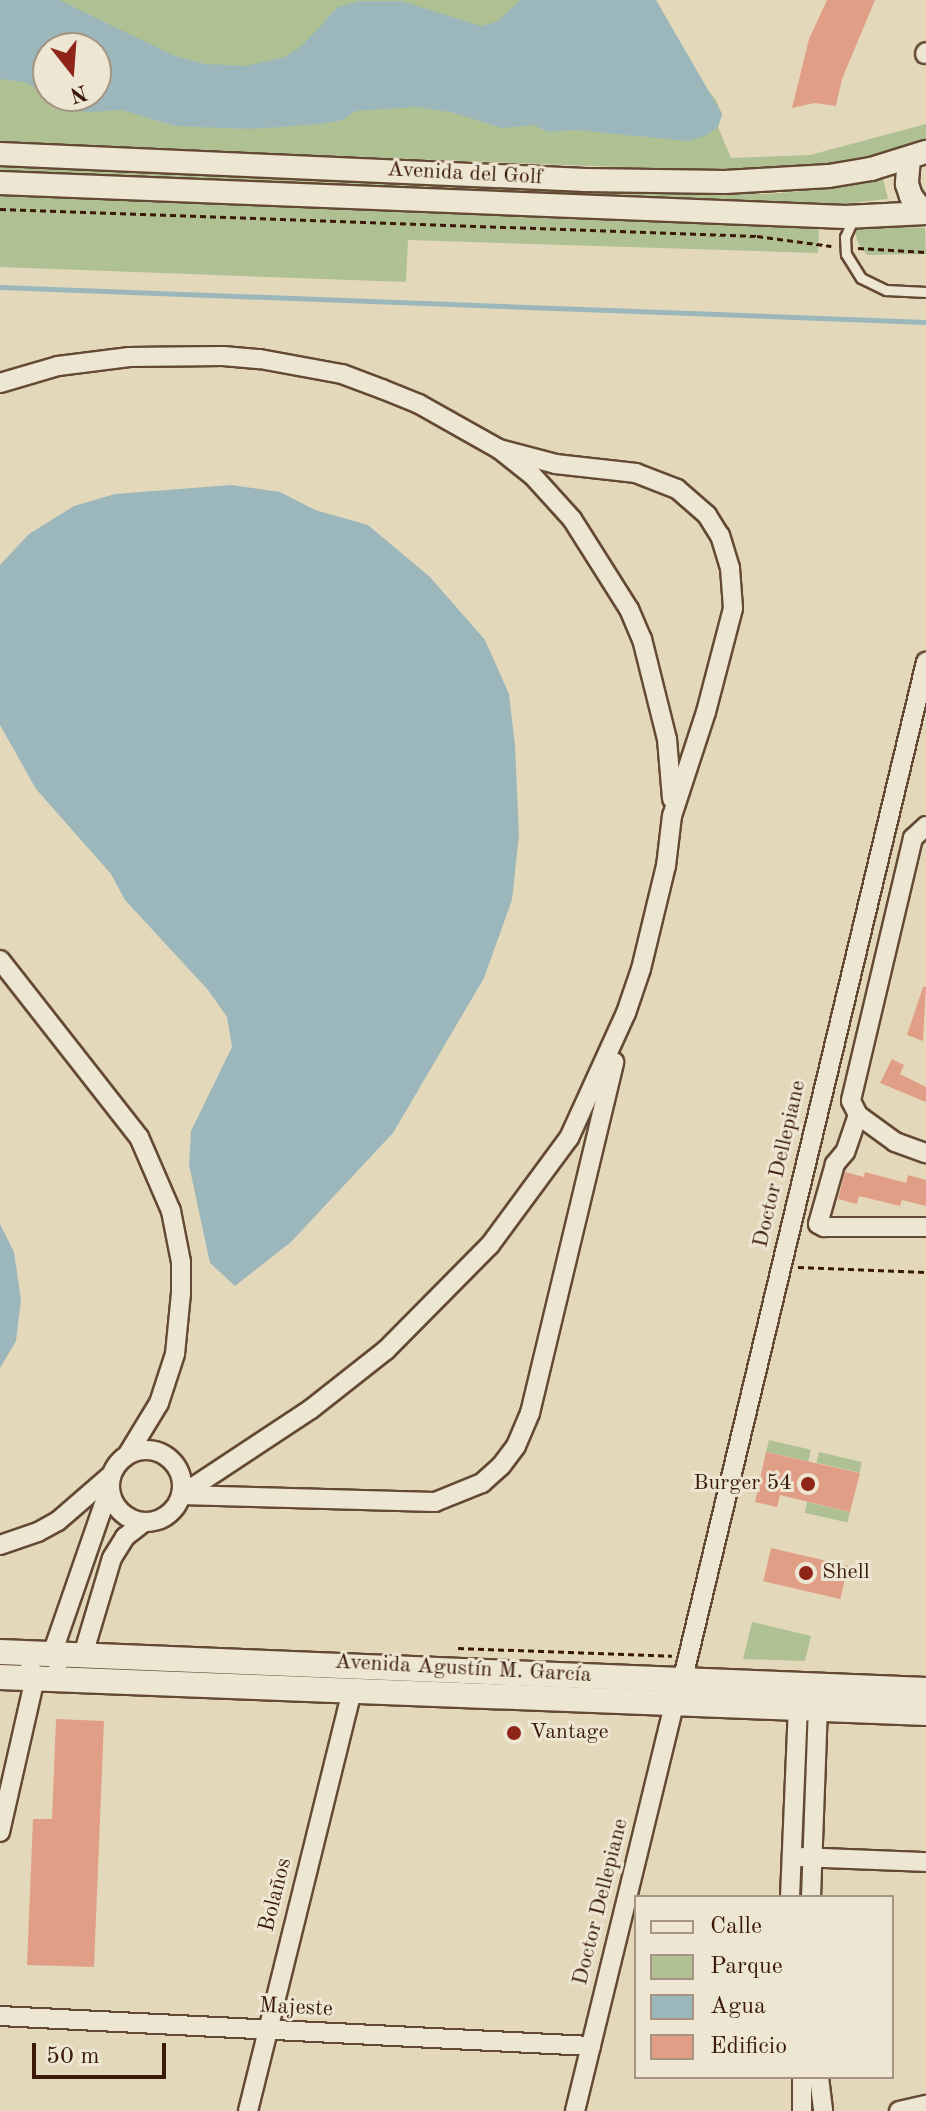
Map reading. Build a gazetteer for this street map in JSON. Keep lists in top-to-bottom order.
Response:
{
  "streets": {
    "main road": ["Avenida Agustín M. García"],
    "street": [
      "Avenida del Golf",
      "Doctor Dellepiane",
      "Bolaños",
      "Majeste"
    ]
  },
  "crossings": [
    ["Doctor Dellepiane", "Avenida Agustín M. García"],
    ["Doctor Dellepiane", "Majeste"],
    ["Avenida Agustín M. García", "Bolaños"],
    ["Bolaños", "Majeste"]
  ],
  "places": ["Burger 54", "Shell", "Vantage"],
  "legend": [
    "Calle",
    "Parque",
    "Agua",
    "Edificio"
  ],
  "scale_bar": "50 m",
  "north": "bottom"
}
